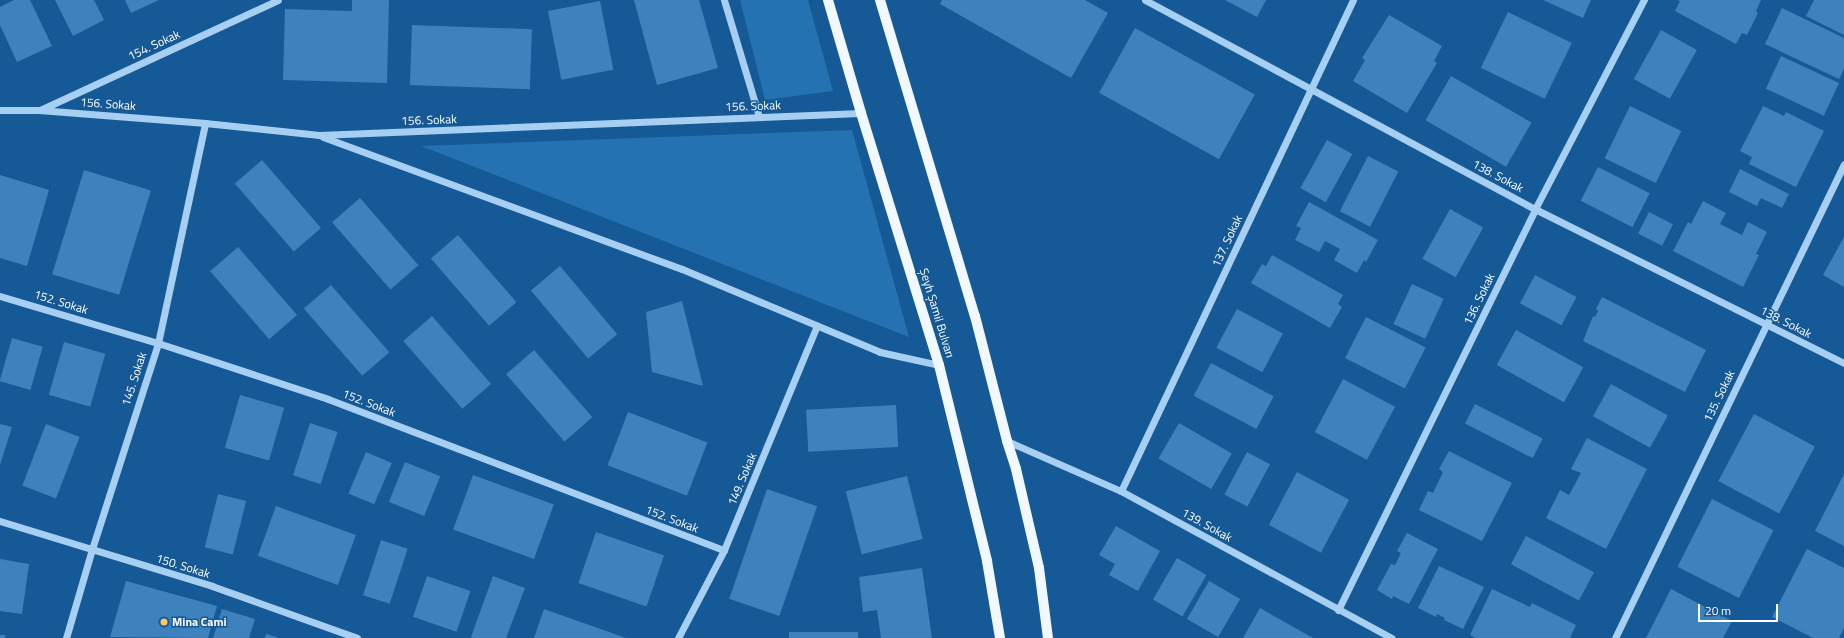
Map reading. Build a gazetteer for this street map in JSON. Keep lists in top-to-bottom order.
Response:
{
  "streets": {
    "main road": ["Şeyh Şamil Bulvarı"],
    "street": [
      "154. Sokak",
      "156. Sokak",
      "138. Sokak",
      "137. Sokak",
      "136. Sokak",
      "152. Sokak",
      "145. Sokak",
      "135. Sokak",
      "149. Sokak",
      "139. Sokak",
      "150. Sokak"
    ]
  },
  "crossings": [
    ["154. Sokak", "156. Sokak"],
    ["156. Sokak", "Şeyh Şamil Bulvarı"],
    ["156. Sokak", "145. Sokak"],
    ["138. Sokak", "137. Sokak"],
    ["138. Sokak", "136. Sokak"],
    ["138. Sokak", "135. Sokak"],
    ["137. Sokak", "139. Sokak"],
    ["136. Sokak", "139. Sokak"],
    ["152. Sokak", "145. Sokak"],
    ["152. Sokak", "149. Sokak"],
    ["145. Sokak", "150. Sokak"]
  ],
  "places": ["Mina Cami"],
  "scale_bar": "20 m"
}
